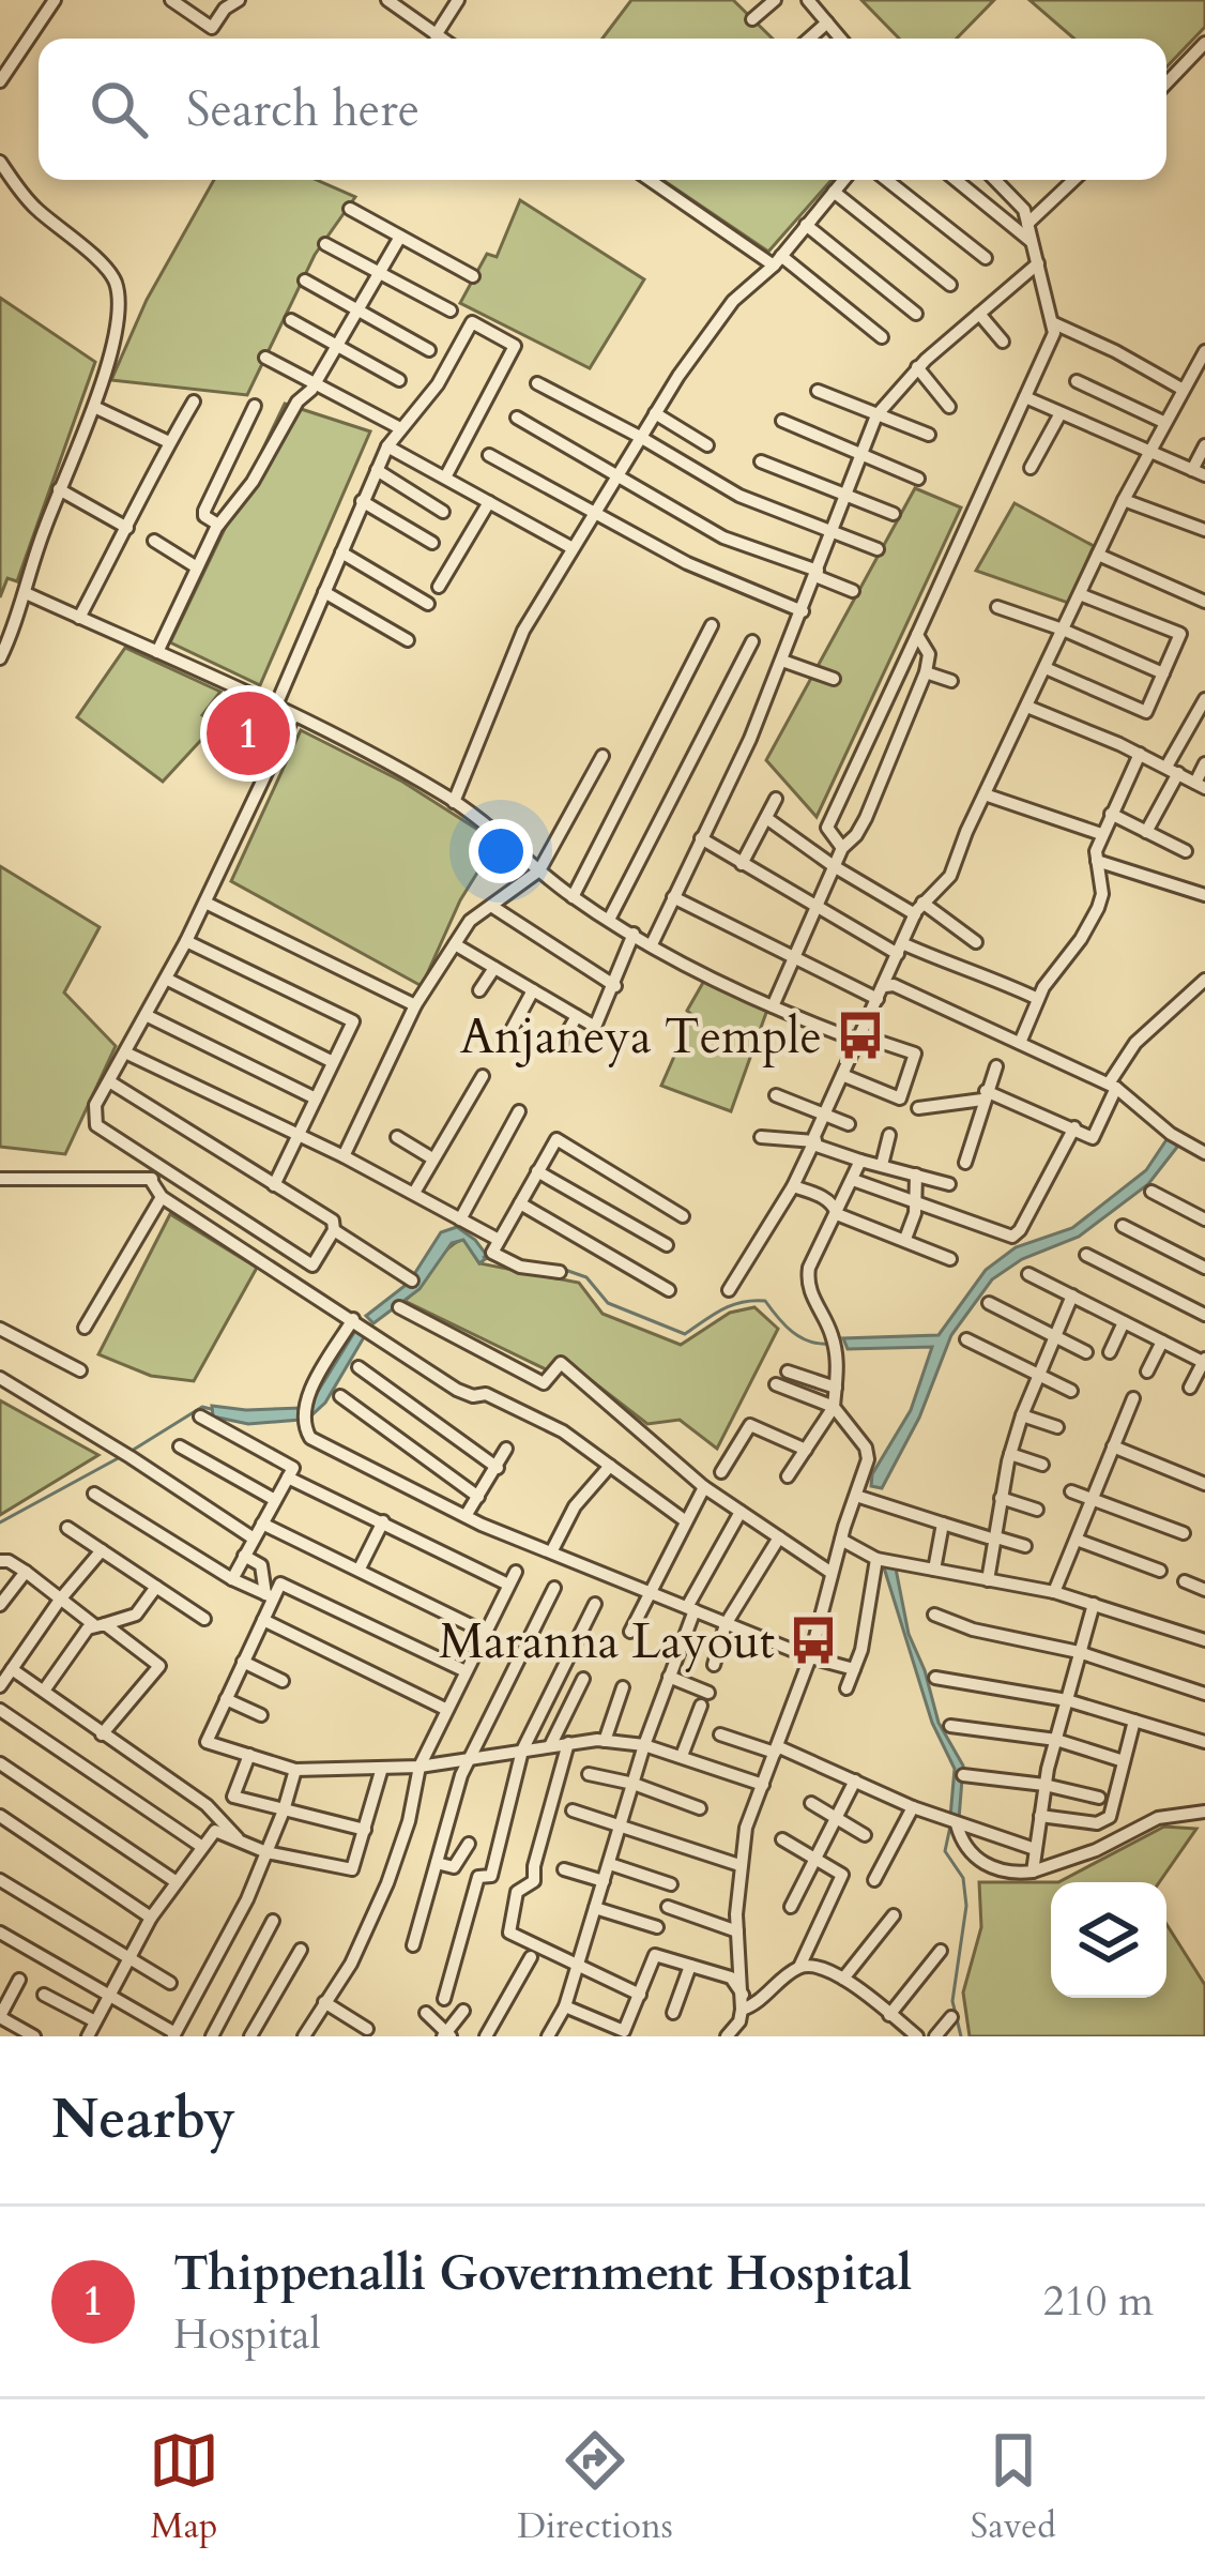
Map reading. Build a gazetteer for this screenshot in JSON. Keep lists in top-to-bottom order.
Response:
{
  "places": {
    "bus stop": ["Anjaneya Temple", "Maranna Layout"]
  },
  "page": {
    "search": "Search here",
    "pins": "1",
    "heading": "Nearby",
    "list": [
      {
        "mark": "1",
        "name": "Thippenalli Government Hospital",
        "note": "Hospital",
        "value": "210 m"
      }
    ],
    "nav": ["Map", "Directions", "Saved"]
  }
}
